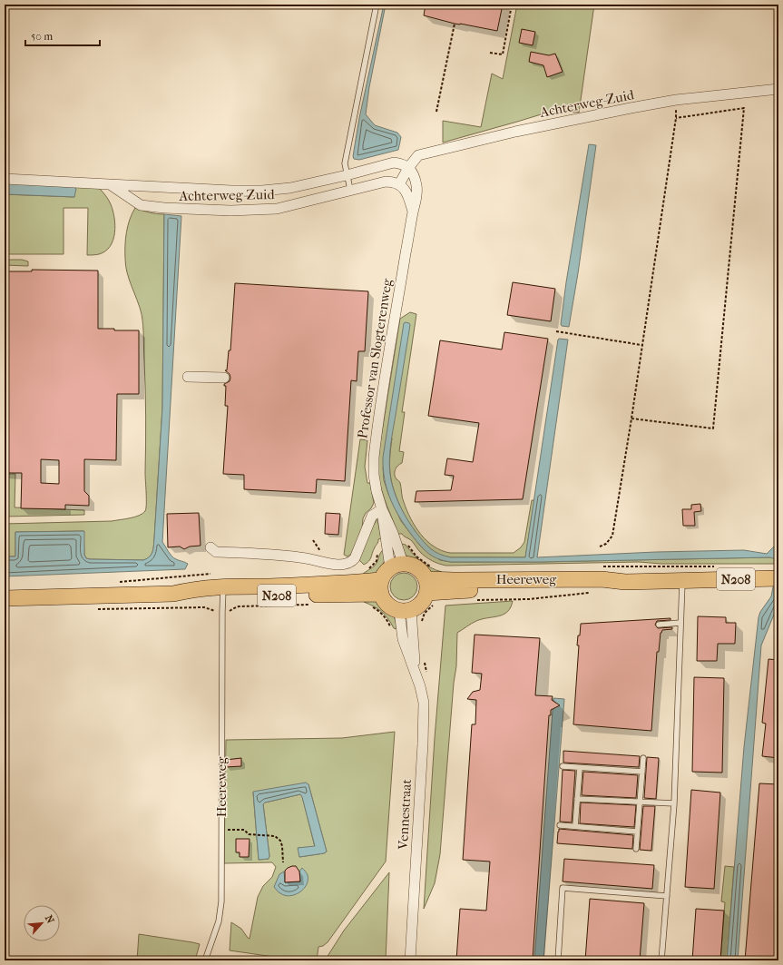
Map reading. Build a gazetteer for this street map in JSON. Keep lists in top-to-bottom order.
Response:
{
  "streets": {
    "main road": ["Heereweg", "N208"],
    "street": ["Achterweg-Zuid", "Professor van Slogterenweg", "Vennestraat"]
  },
  "crossings": [
    ["Achterweg-Zuid", "Professor van Slogterenweg"],
    ["Professor van Slogterenweg", "Heereweg"],
    ["Professor van Slogterenweg", "N208"],
    ["Professor van Slogterenweg", "Vennestraat"],
    ["Heereweg", "N208"],
    ["Heereweg", "Vennestraat"],
    ["N208", "Vennestraat"]
  ],
  "scale_bar": "50 m",
  "north": "top right"
}
